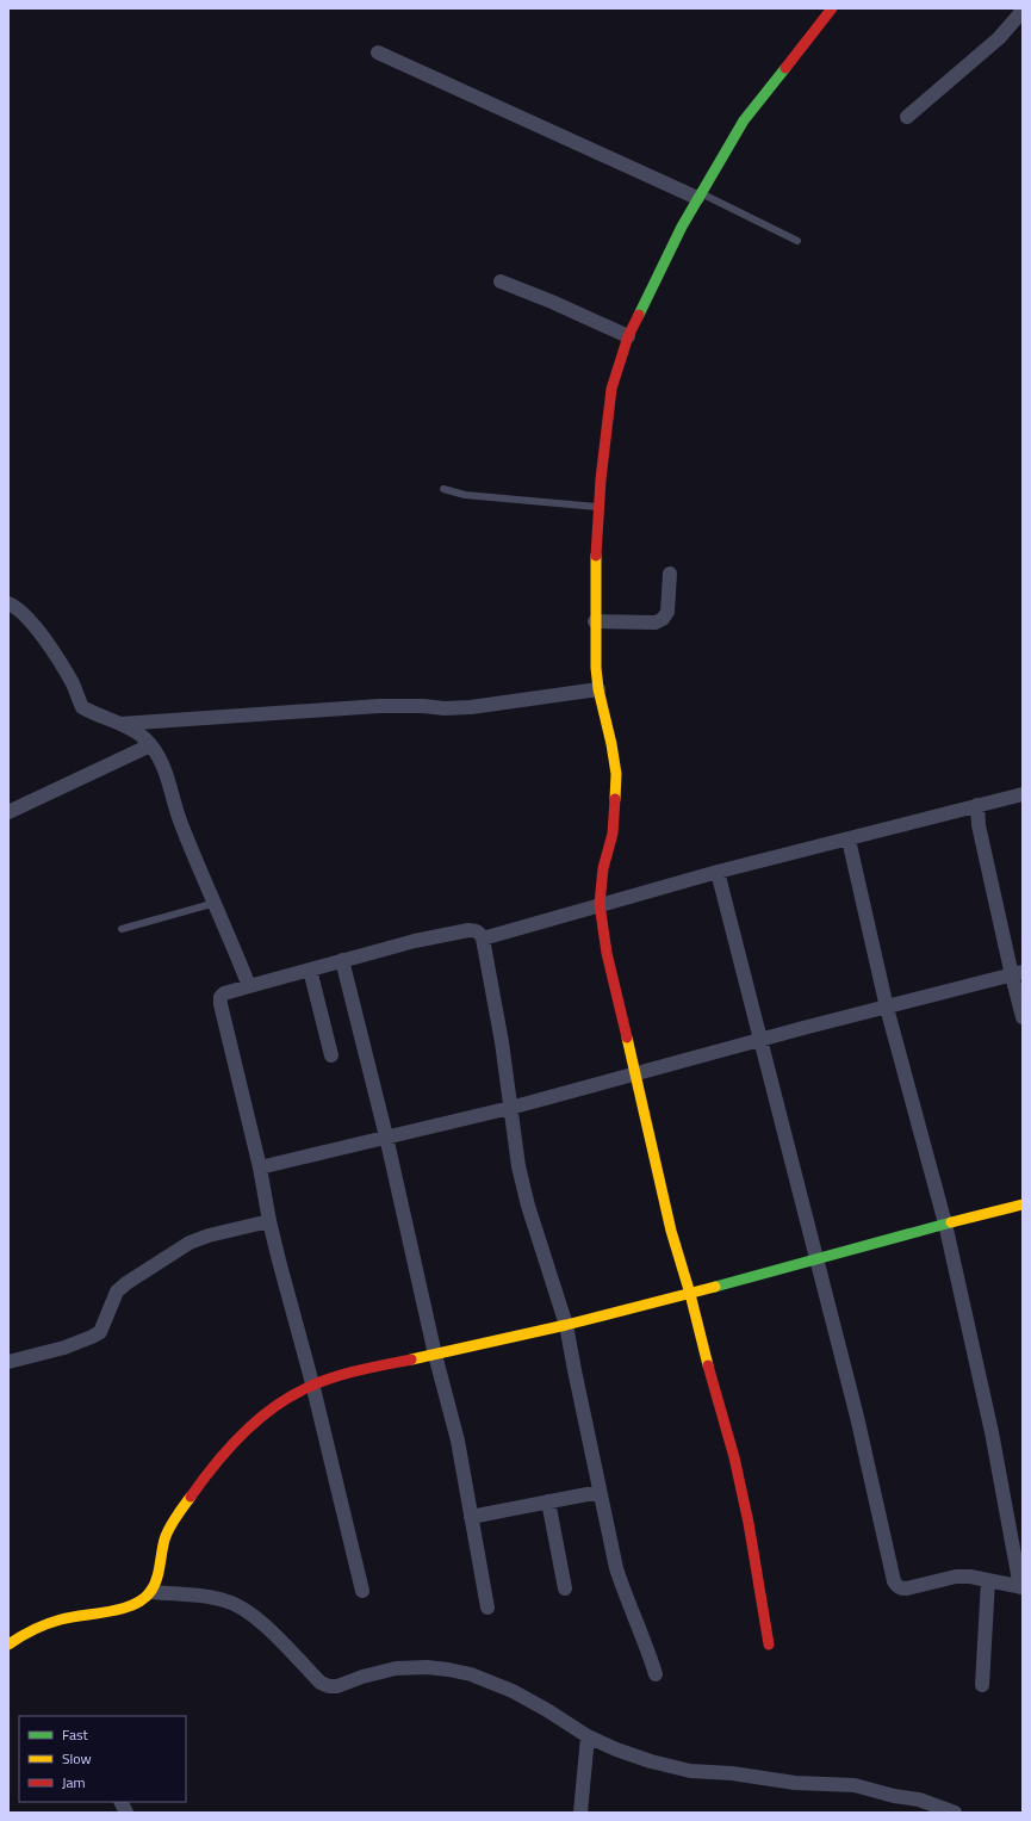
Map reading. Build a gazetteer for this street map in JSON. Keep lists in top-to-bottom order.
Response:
{
  "legend": ["Fast", "Slow", "Jam"]
}
